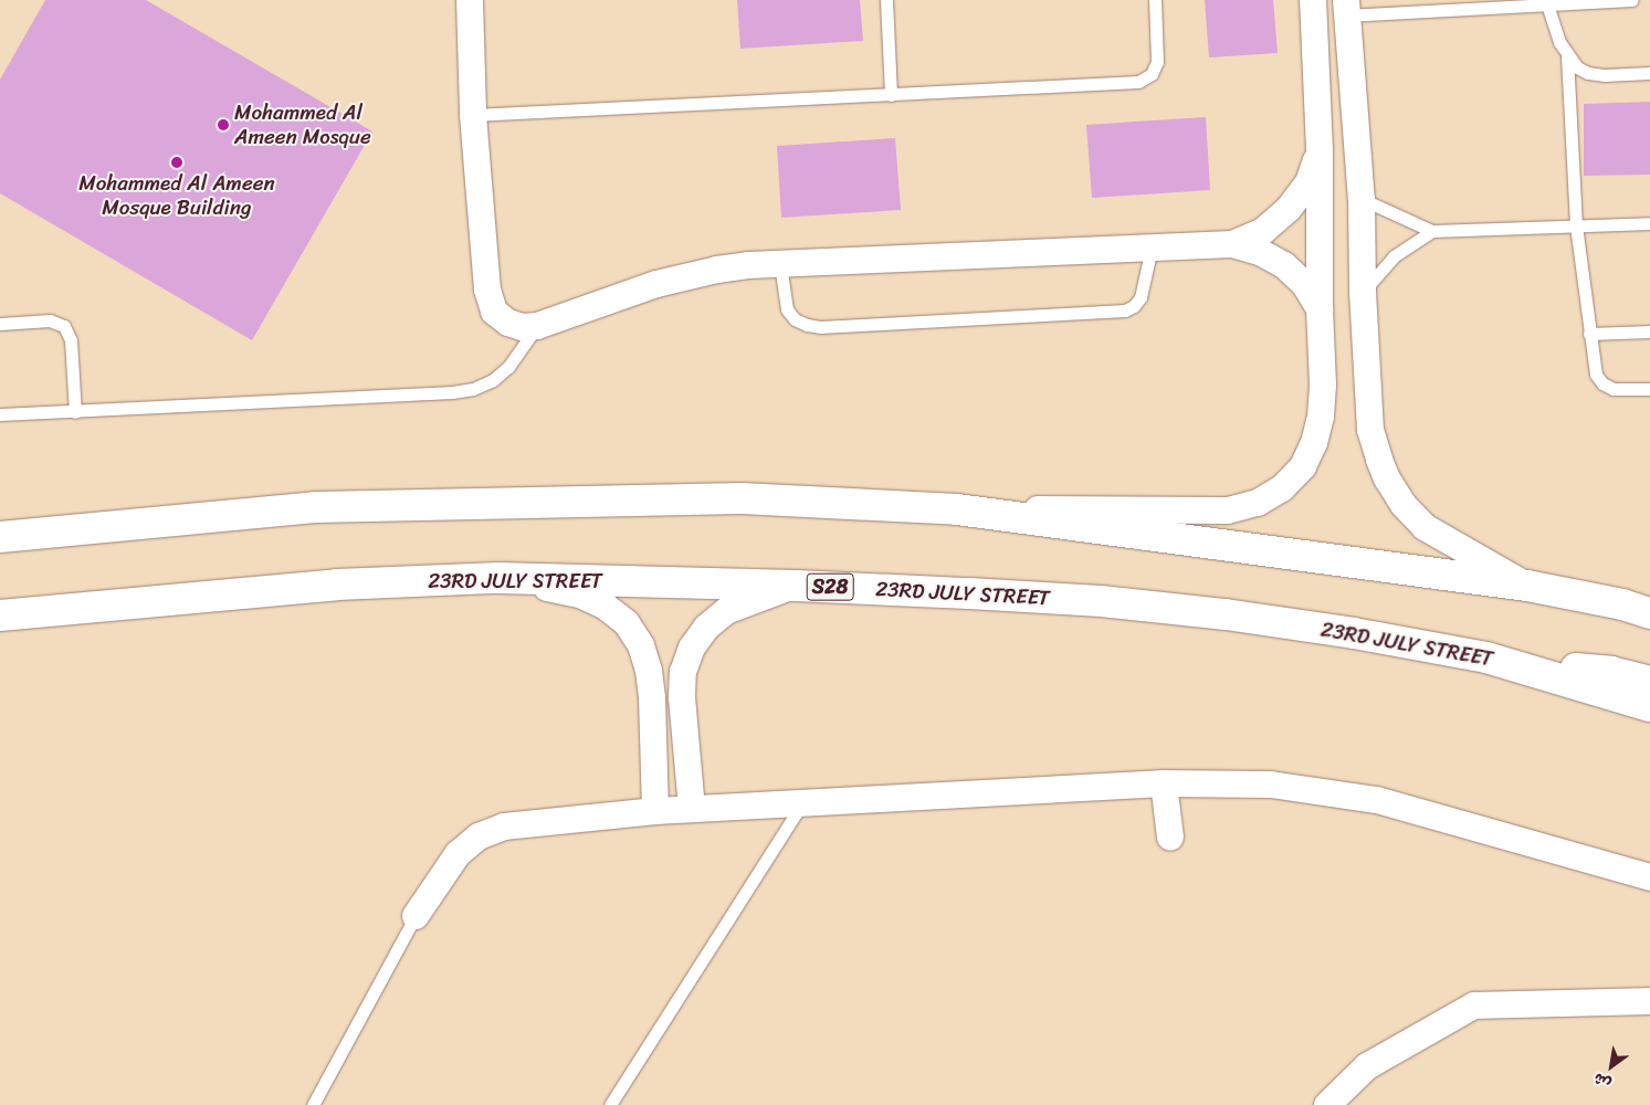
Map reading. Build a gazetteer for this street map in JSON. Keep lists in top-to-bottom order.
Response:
{
  "streets": {
    "main road": ["23RD JULY STREET", "S28"]
  },
  "places": ["Mohammed Al Ameen Mosque", "Mohammed Al Ameen Mosque Building"],
  "north": "bottom left"
}
